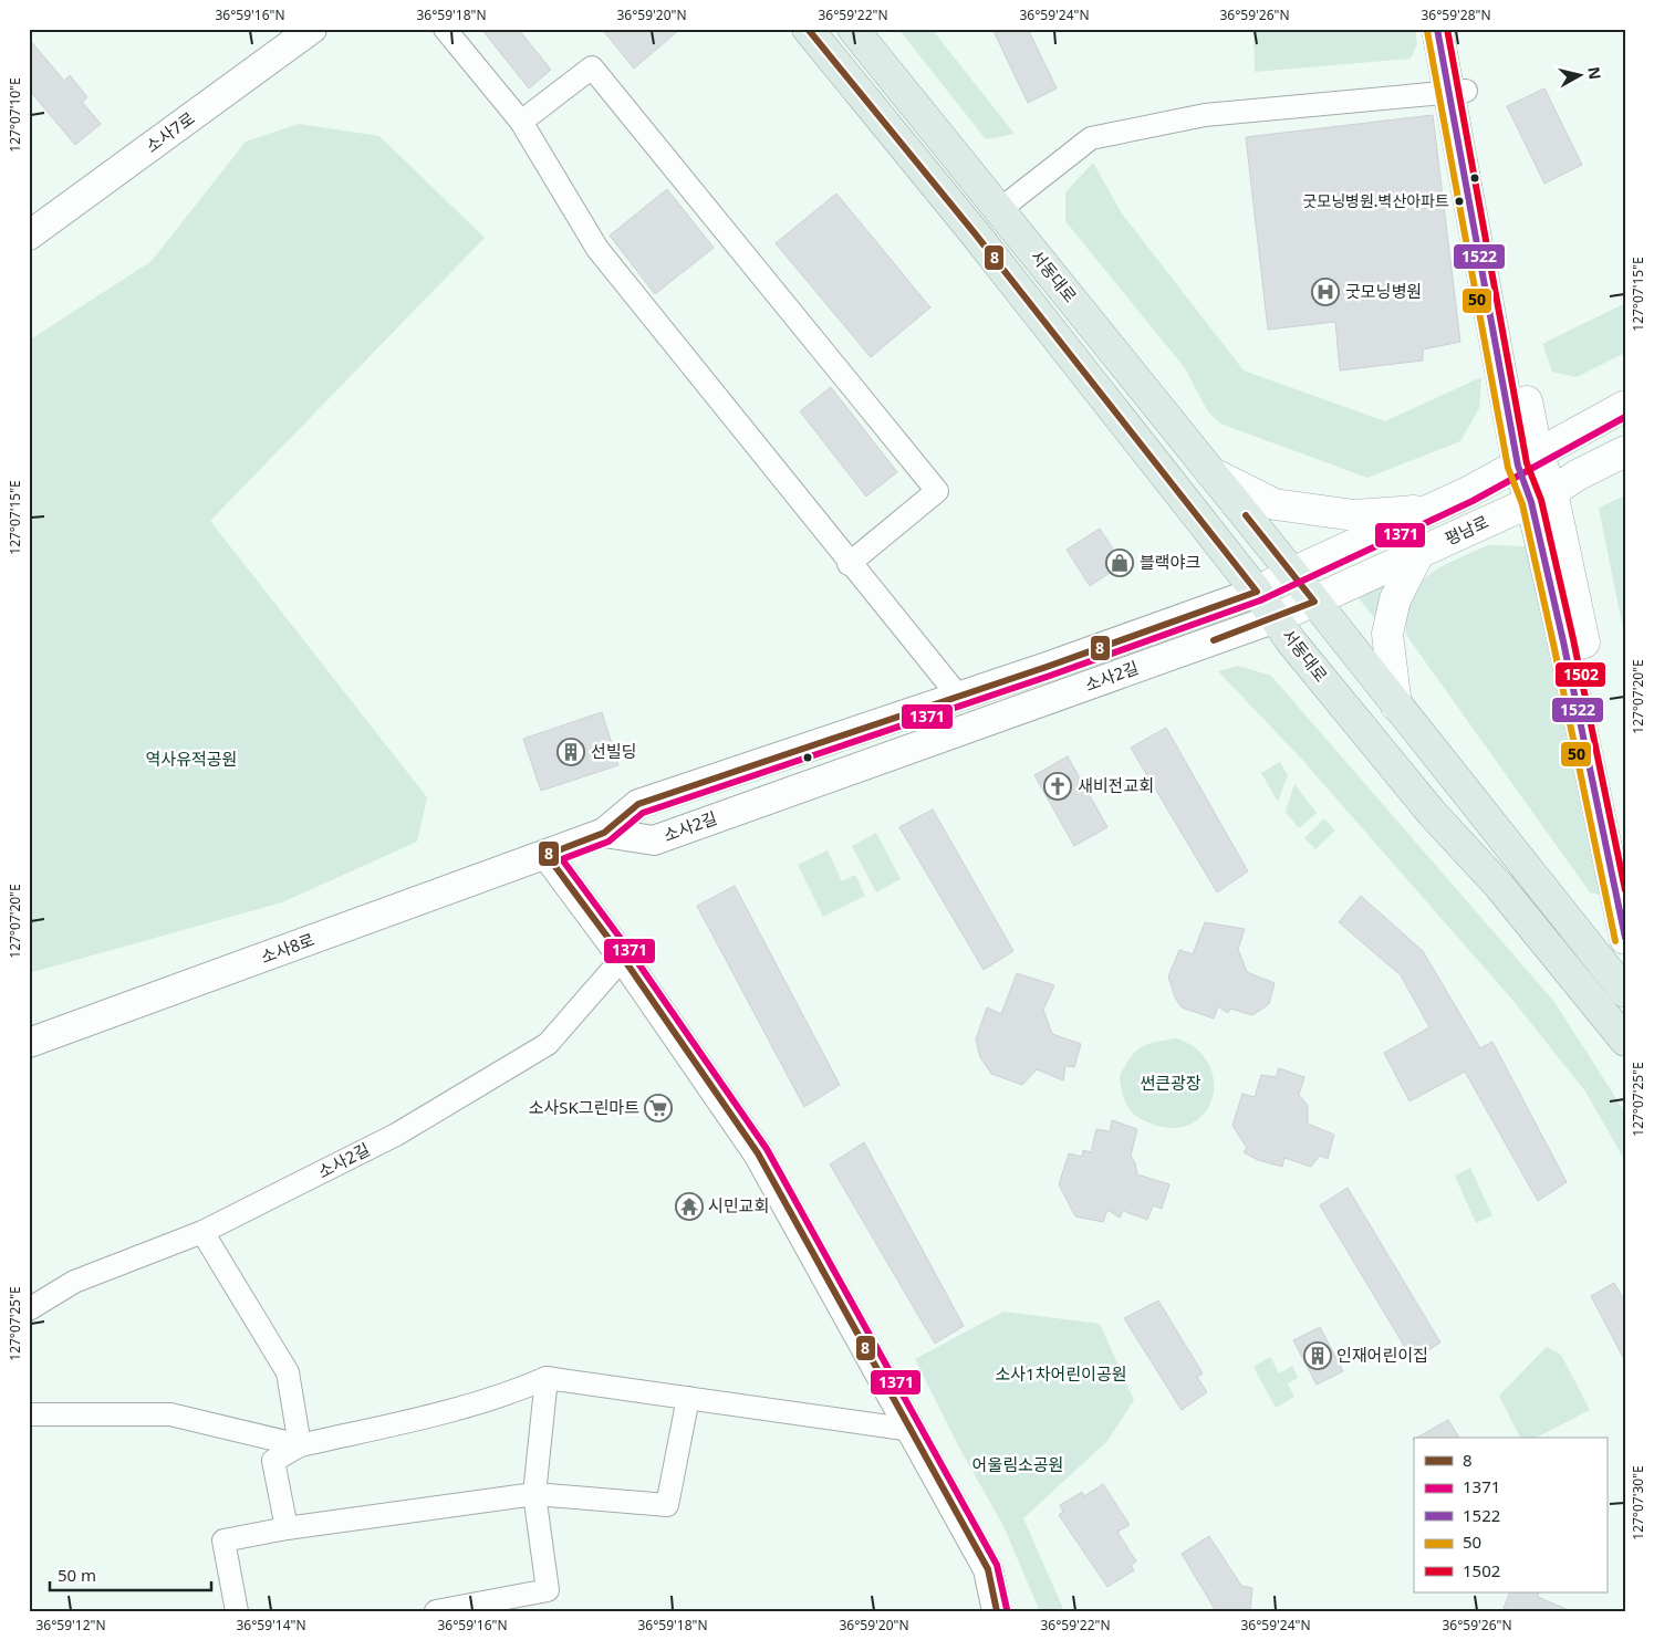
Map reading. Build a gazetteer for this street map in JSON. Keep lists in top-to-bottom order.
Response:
{
  "streets": {
    "main road": ["서동대로", "평남로"],
    "street": ["소사7로", "소사2길", "소사8로"]
  },
  "crossings": [
    ["서동대로", "평남로"],
    ["서동대로", "소사2길"],
    ["평남로", "소사2길"],
    ["소사2길", "소사8로"]
  ],
  "parks": [
    "역사유적공원",
    "썬큰광장",
    "소사1차어린이공원",
    "어울림소공원"
  ],
  "places": {
    "other": ["굿모닝병원.벽산아파트"],
    "hospital": ["굿모닝병원"],
    "shop": ["블랙야크"],
    "building": ["선빌딩", "인재어린이집"],
    "church": ["새비전교회"],
    "supermarket": ["소사SK그린마트"],
    "temple": ["시민교회"]
  },
  "lines": [
    "transit line 8",
    "transit line 1522",
    "transit line 1502",
    "transit line 50",
    "transit line 1371"
  ],
  "legend": [
    "8",
    "1371",
    "1522",
    "50",
    "1502"
  ],
  "scale_bar": "50 m",
  "north": "right",
  "coordinates": [
    "36°59'16\"N",
    "36°59'18\"N",
    "36°59'20\"N",
    "36°59'22\"N",
    "36°59'24\"N",
    "36°59'26\"N",
    "36°59'28\"N",
    "127°07'10\"E",
    "127°07'15\"E",
    "127°07'20\"E",
    "127°07'25\"E",
    "127°07'30\"E",
    "36°59'12\"N",
    "36°59'14\"N"
  ]
}
